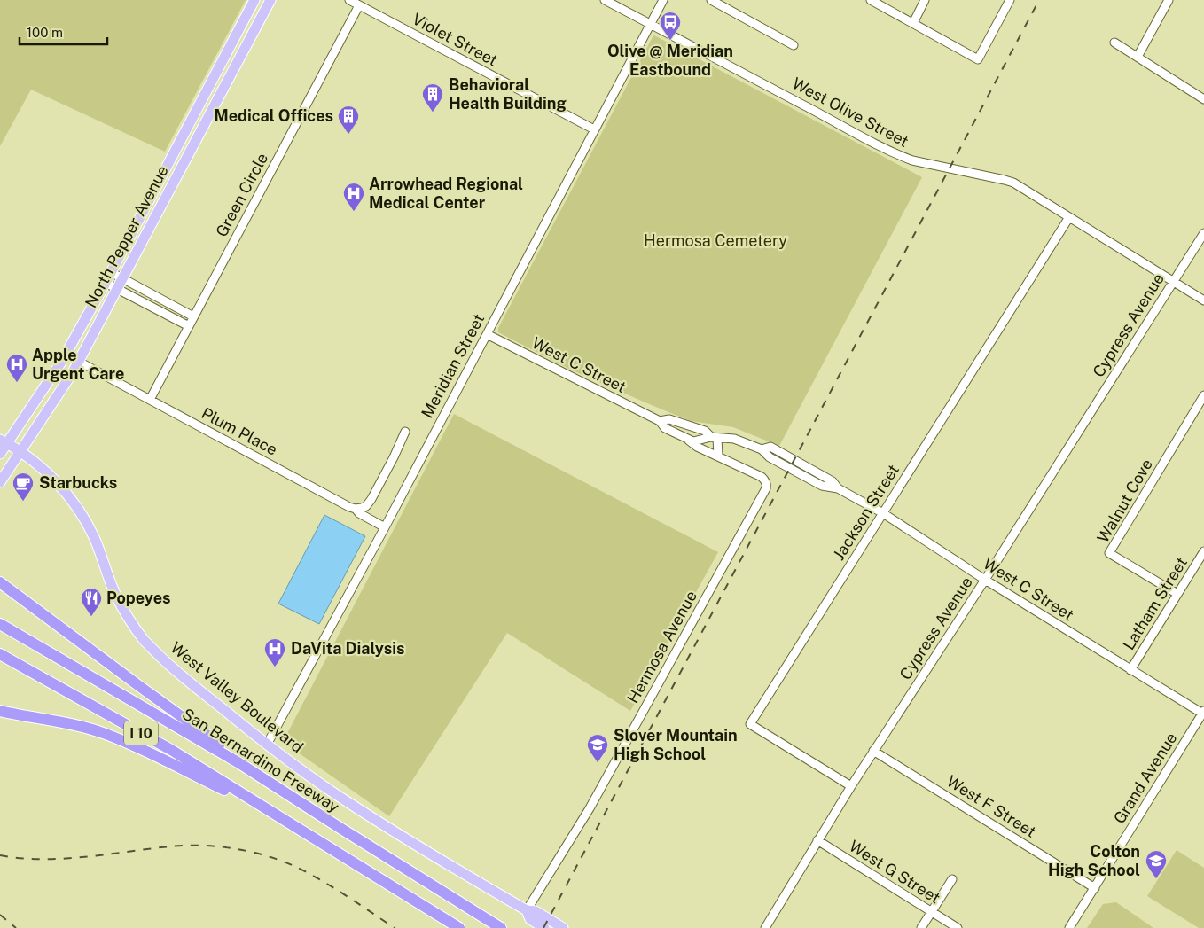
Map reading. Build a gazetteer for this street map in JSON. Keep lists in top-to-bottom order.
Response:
{
  "streets": {
    "highway": ["I 10", "San Bernardino Freeway"],
    "main road": ["North Pepper Avenue", "West Valley Boulevard"],
    "street": [
      "Violet Street",
      "West Olive Street",
      "Green Circle",
      "Cypress Avenue",
      "West C Street",
      "Meridian Street",
      "Plum Place",
      "Walnut Cove",
      "Jackson Street",
      "Latham Street",
      "Hermosa Avenue",
      "Grand Avenue",
      "West F Street",
      "West G Street"
    ]
  },
  "crossings": [
    ["Violet Street", "Green Circle"],
    ["Violet Street", "Meridian Street"],
    ["West Olive Street", "Cypress Avenue"],
    ["West Olive Street", "Meridian Street"],
    ["West Olive Street", "Jackson Street"],
    ["Green Circle", "Plum Place"],
    ["North Pepper Avenue", "Plum Place"],
    ["North Pepper Avenue", "West Valley Boulevard"],
    ["Cypress Avenue", "West C Street"],
    ["Cypress Avenue", "Jackson Street"],
    ["Cypress Avenue", "West F Street"],
    ["Cypress Avenue", "West G Street"],
    ["West C Street", "Meridian Street"],
    ["West C Street", "Jackson Street"],
    ["West C Street", "Latham Street"],
    ["West C Street", "Hermosa Avenue"],
    ["West C Street", "Grand Avenue"],
    ["Meridian Street", "Plum Place"],
    ["Meridian Street", "West Valley Boulevard"],
    ["Walnut Cove", "Latham Street"],
    ["Hermosa Avenue", "West Valley Boulevard"],
    ["Grand Avenue", "West F Street"]
  ],
  "parks": ["Hermosa Cemetery"],
  "places": {
    "bus stop": ["Olive @ Meridian Eastbound"],
    "building": ["Behavioral Health Building", "Medical Offices"],
    "hospital": ["Arrowhead Regional Medical Center", "Apple Urgent Care", "DaVita Dialysis"],
    "cafe": ["Starbucks"],
    "restaurant": ["Popeyes"],
    "school or university": ["Slover Mountain High School", "Colton High School"]
  },
  "scale_bar": "100 m"
}
